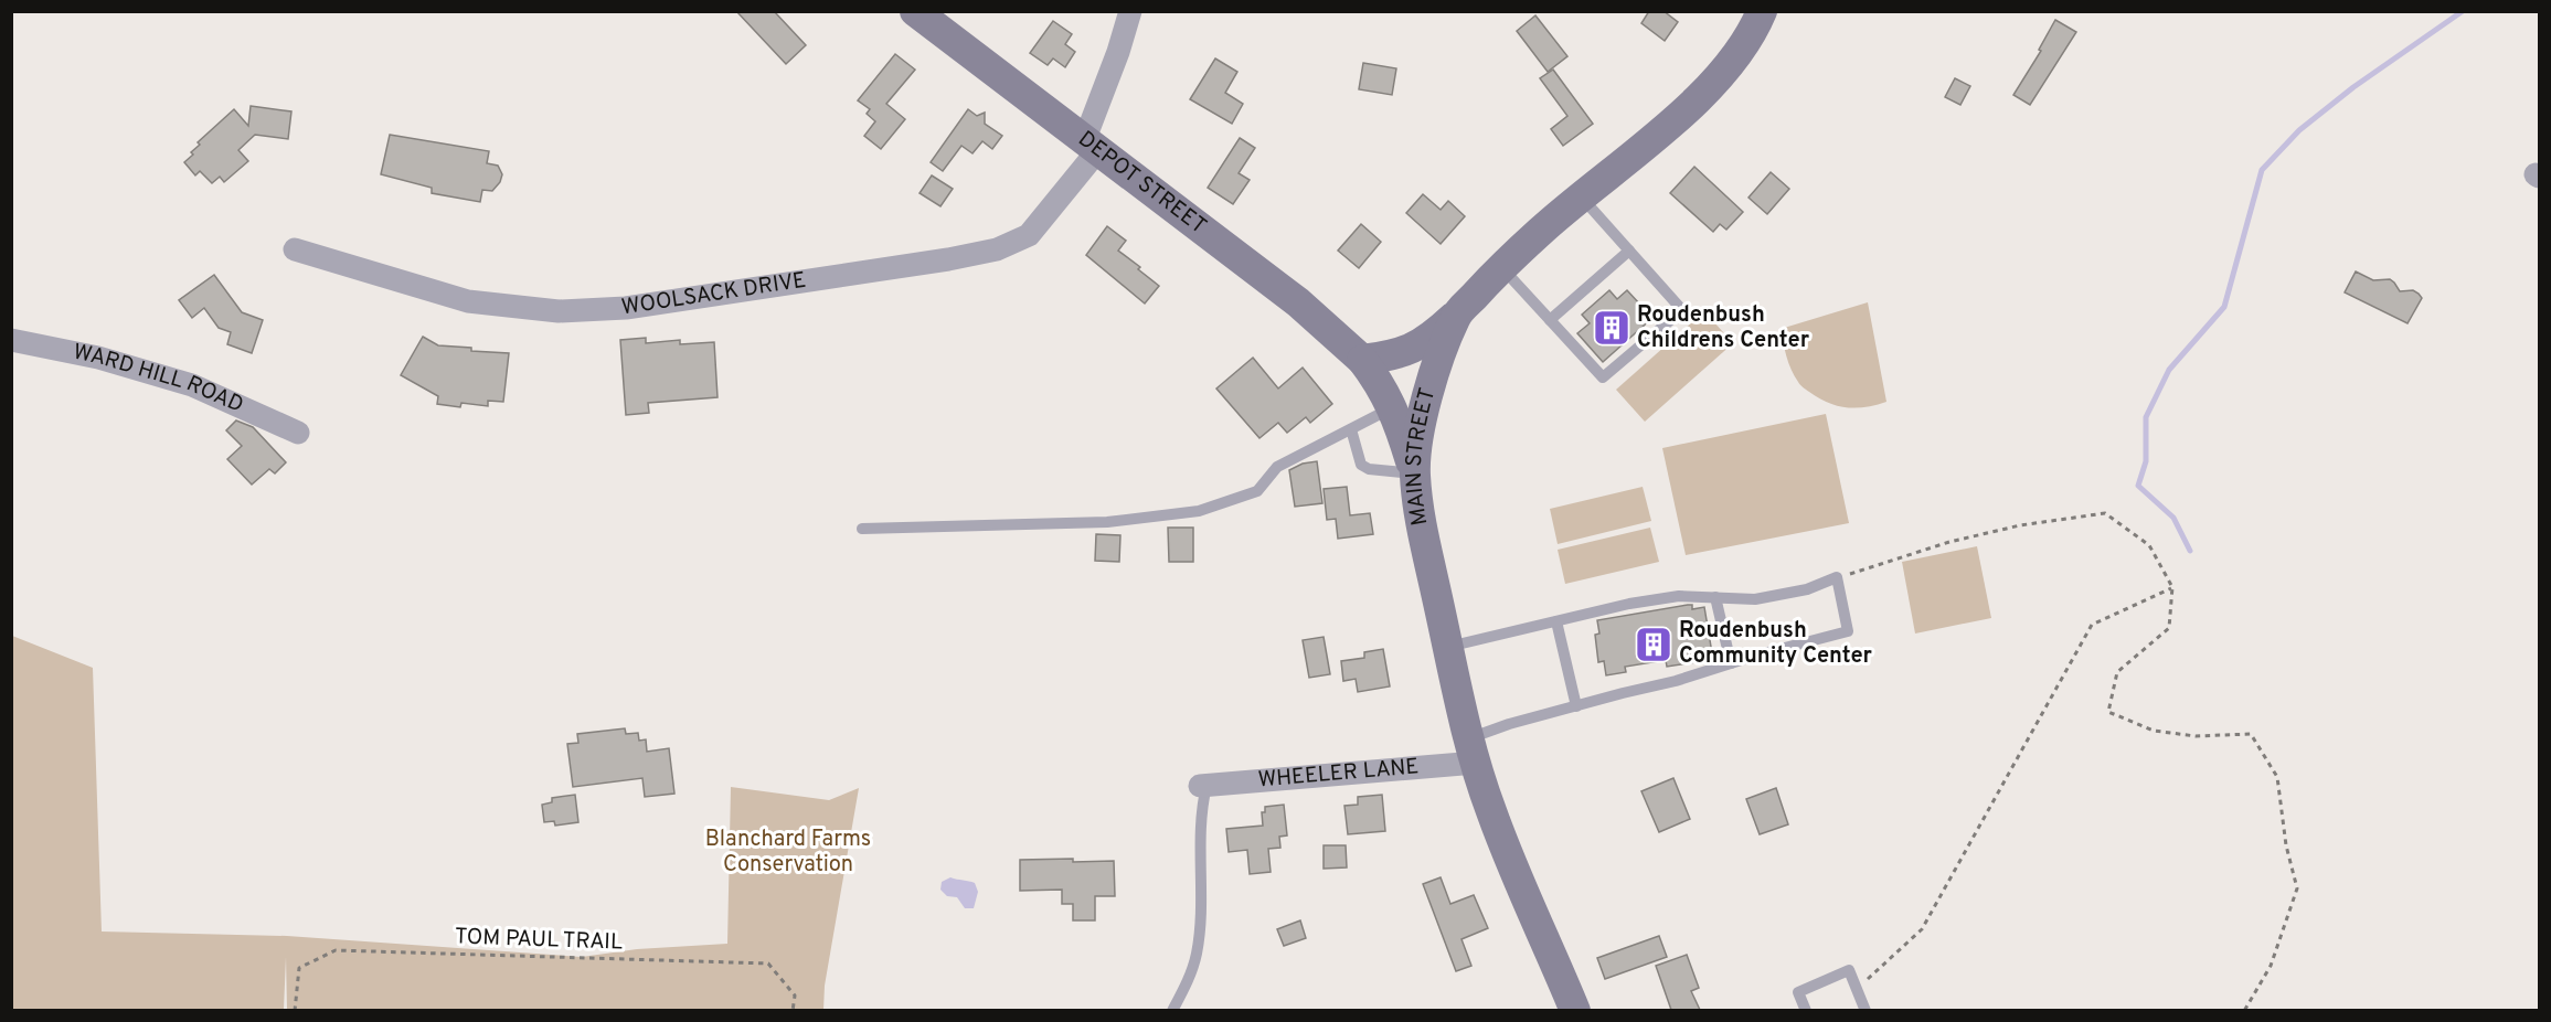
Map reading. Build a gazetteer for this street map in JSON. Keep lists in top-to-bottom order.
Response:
{
  "streets": {
    "main road": ["DEPOT STREET", "MAIN STREET"],
    "street": ["WOOLSACK DRIVE", "WARD HILL ROAD", "WHEELER LANE"],
    "path": ["TOM PAUL TRAIL"]
  },
  "crossings": [
    ["DEPOT STREET", "WOOLSACK DRIVE"],
    ["DEPOT STREET", "MAIN STREET"],
    ["MAIN STREET", "WHEELER LANE"]
  ],
  "parks": ["Blanchard Farms Conservation"],
  "places": {
    "building": ["Roudenbush Childrens Center", "Roudenbush Community Center"]
  }
}
